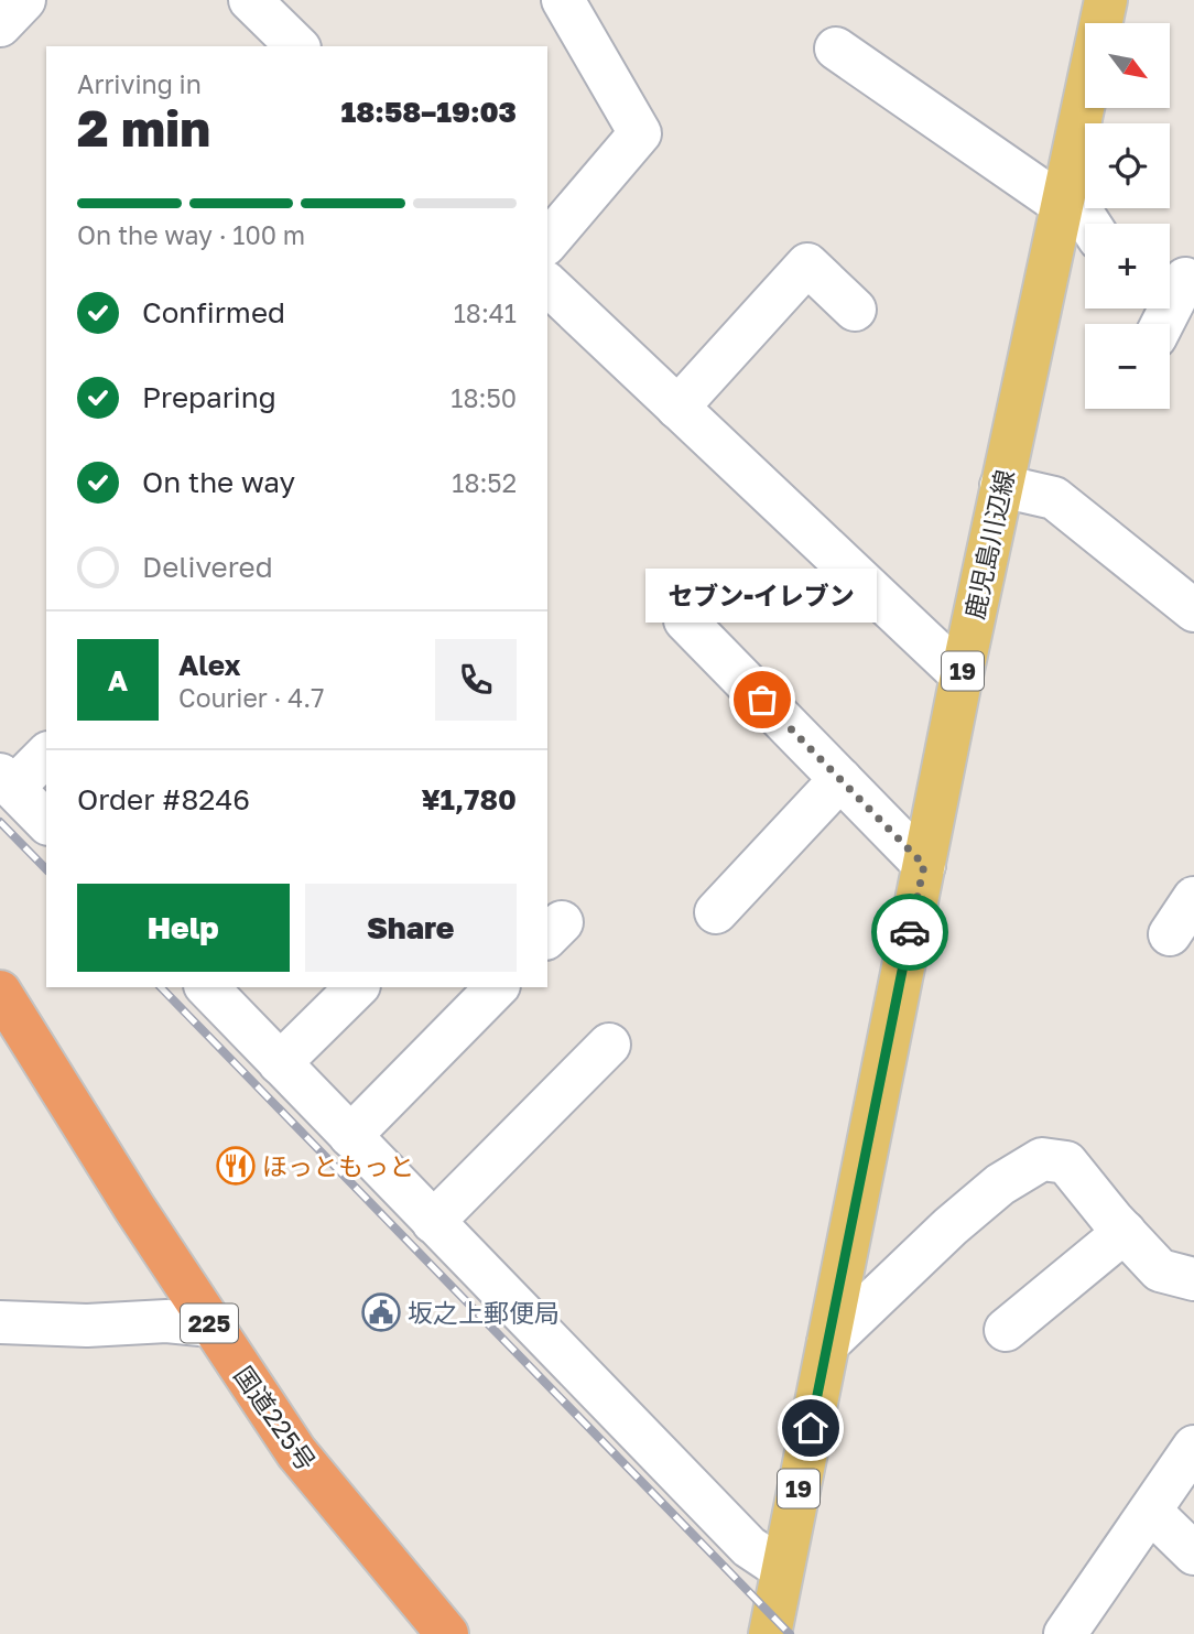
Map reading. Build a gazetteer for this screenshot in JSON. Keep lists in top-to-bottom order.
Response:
{
  "streets": {
    "highway": ["225", "国道225号"],
    "main road": ["鹿児島川辺線", "19"]
  },
  "places": {
    "other": ["セブン-イレブン"],
    "restaurant": ["ほっともっと"],
    "public building": ["坂之上郵便局"]
  },
  "north": "bottom right",
  "page": {
    "map_buttons": ["+", "−"],
    "heading": ["2 min", "Arriving in", "18:58–19:03"],
    "panel": [
      "Alex",
      "Courier · 4.7",
      "Order #8246",
      "¥1,780"
    ],
    "bar": "On the way · 100 m",
    "list": [
      ["Confirmed", "18:41"],
      ["Preparing", "18:50"],
      ["On the way", "18:52"],
      "Delivered"
    ],
    "bubble": "セブン-イレブン",
    "round": "A",
    "buttons": ["Help", "Share"]
  }
}
